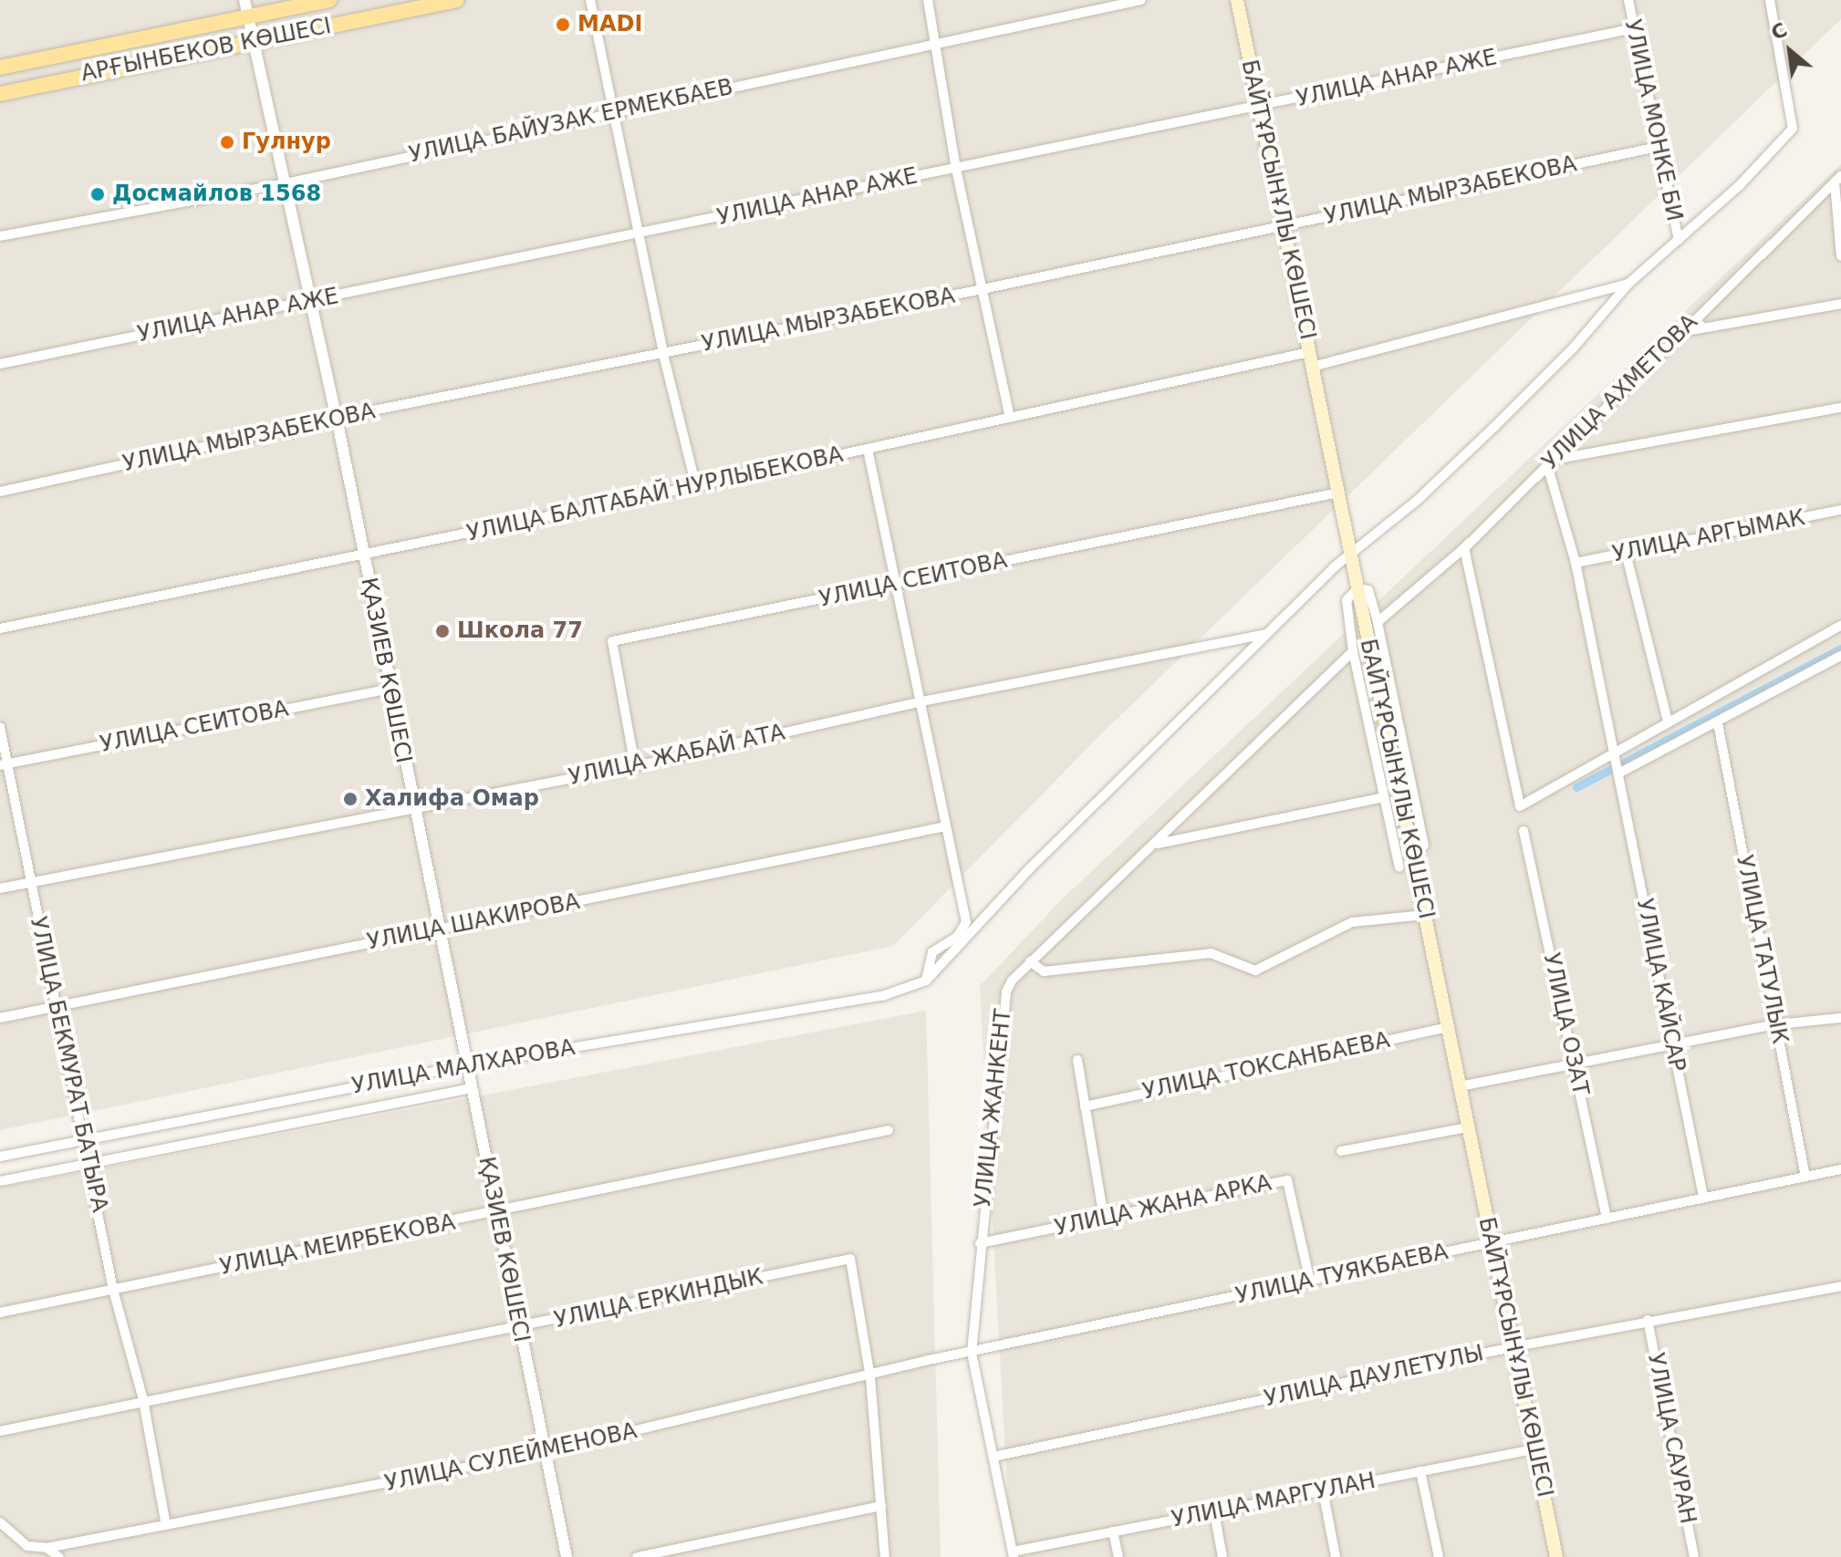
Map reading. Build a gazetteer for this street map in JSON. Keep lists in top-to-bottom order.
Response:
{
  "streets": {
    "main road": ["АРҒЫНБЕКОВ КӨШЕСІ", "БАЙТҰРСЫНҰЛЫ КӨШЕСІ"],
    "street": [
      "УЛИЦА АНАР АЖЕ",
      "УЛИЦА МОНКЕ БИ",
      "УЛИЦА БАЙУЗАК ЕРМЕКБАЕВ",
      "УЛИЦА МЫРЗАБЕКОВА",
      "УЛИЦА АХМЕТОВА",
      "УЛИЦА БАЛТАБАЙ НУРЛЫБЕКОВА",
      "УЛИЦА АРГЫМАК",
      "УЛИЦА СЕИТОВА",
      "ҚАЗИЕВ КӨШЕСІ",
      "УЛИЦА ЖАБАЙ АТА",
      "УЛИЦА ШАКИРОВА",
      "УЛИЦА ТАТУЛЫК",
      "УЛИЦА КАЙСАР",
      "УЛИЦА ОЗАТ",
      "УЛИЦА БЕКМУРАТ БАТЫРА",
      "УЛИЦА ТОКСАНБАЕВА",
      "УЛИЦА МАЛХАРОВА",
      "УЛИЦА ЖАНКЕНТ",
      "УЛИЦА ЖАНА АРКА",
      "УЛИЦА МЕИРБЕКОВА",
      "УЛИЦА ТУЯКБАЕВА",
      "УЛИЦА ЕРКИНДЫК",
      "УЛИЦА ДАУЛЕТУЛЫ",
      "УЛИЦА САУРАН",
      "УЛИЦА СУЛЕЙМЕНОВА",
      "УЛИЦА МАРГУЛАН"
    ]
  },
  "crossings": [
    ["АРҒЫНБЕКОВ КӨШЕСІ", "ҚАЗИЕВ КӨШЕСІ"],
    ["УЛИЦА АНАР АЖЕ", "УЛИЦА МОНКЕ БИ"],
    ["УЛИЦА АНАР АЖЕ", "БАЙТҰРСЫНҰЛЫ КӨШЕСІ"],
    ["УЛИЦА АНАР АЖЕ", "ҚАЗИЕВ КӨШЕСІ"],
    ["УЛИЦА МОНКЕ БИ", "УЛИЦА МЫРЗАБЕКОВА"],
    ["УЛИЦА БАЙУЗАК ЕРМЕКБАЕВ", "ҚАЗИЕВ КӨШЕСІ"],
    ["УЛИЦА МЫРЗАБЕКОВА", "БАЙТҰРСЫНҰЛЫ КӨШЕСІ"],
    ["УЛИЦА МЫРЗАБЕКОВА", "ҚАЗИЕВ КӨШЕСІ"],
    ["БАЙТҰРСЫНҰЛЫ КӨШЕСІ", "УЛИЦА БАЛТАБАЙ НУРЛЫБЕКОВА"],
    ["БАЙТҰРСЫНҰЛЫ КӨШЕСІ", "УЛИЦА СЕИТОВА"],
    ["БАЙТҰРСЫНҰЛЫ КӨШЕСІ", "УЛИЦА ТОКСАНБАЕВА"],
    ["БАЙТҰРСЫНҰЛЫ КӨШЕСІ", "УЛИЦА ТУЯКБАЕВА"],
    ["БАЙТҰРСЫНҰЛЫ КӨШЕСІ", "УЛИЦА ДАУЛЕТУЛЫ"],
    ["БАЙТҰРСЫНҰЛЫ КӨШЕСІ", "УЛИЦА МАРГУЛАН"],
    ["УЛИЦА БАЛТАБАЙ НУРЛЫБЕКОВА", "ҚАЗИЕВ КӨШЕСІ"],
    ["УЛИЦА СЕИТОВА", "ҚАЗИЕВ КӨШЕСІ"],
    ["УЛИЦА СЕИТОВА", "УЛИЦА ЖАБАЙ АТА"],
    ["УЛИЦА СЕИТОВА", "УЛИЦА БЕКМУРАТ БАТЫРА"],
    ["ҚАЗИЕВ КӨШЕСІ", "УЛИЦА ЖАБАЙ АТА"],
    ["ҚАЗИЕВ КӨШЕСІ", "УЛИЦА ШАКИРОВА"],
    ["ҚАЗИЕВ КӨШЕСІ", "УЛИЦА МАЛХАРОВА"],
    ["ҚАЗИЕВ КӨШЕСІ", "УЛИЦА МЕИРБЕКОВА"],
    ["ҚАЗИЕВ КӨШЕСІ", "УЛИЦА ЕРКИНДЫК"],
    ["ҚАЗИЕВ КӨШЕСІ", "УЛИЦА СУЛЕЙМЕНОВА"],
    ["УЛИЦА ЖАБАЙ АТА", "УЛИЦА БЕКМУРАТ БАТЫРА"],
    ["УЛИЦА ШАКИРОВА", "УЛИЦА БЕКМУРАТ БАТЫРА"],
    ["УЛИЦА ТАТУЛЫК", "УЛИЦА ТУЯКБАЕВА"],
    ["УЛИЦА КАЙСАР", "УЛИЦА ТУЯКБАЕВА"],
    ["УЛИЦА ОЗАТ", "УЛИЦА ТУЯКБАЕВА"],
    ["УЛИЦА БЕКМУРАТ БАТЫРА", "УЛИЦА МАЛХАРОВА"],
    ["УЛИЦА БЕКМУРАТ БАТЫРА", "УЛИЦА МЕИРБЕКОВА"],
    ["УЛИЦА БЕКМУРАТ БАТЫРА", "УЛИЦА ЕРКИНДЫК"],
    ["УЛИЦА БЕКМУРАТ БАТЫРА", "УЛИЦА СУЛЕЙМЕНОВА"],
    ["УЛИЦА ЖАНКЕНТ", "УЛИЦА ЖАНА АРКА"],
    ["УЛИЦА ЖАНКЕНТ", "УЛИЦА ТУЯКБАЕВА"],
    ["УЛИЦА ЖАНКЕНТ", "УЛИЦА ДАУЛЕТУЛЫ"],
    ["УЛИЦА ЖАНКЕНТ", "УЛИЦА СУЛЕЙМЕНОВА"],
    ["УЛИЦА ЖАНКЕНТ", "УЛИЦА МАРГУЛАН"],
    ["УЛИЦА ЖАНА АРКА", "УЛИЦА ТУЯКБАЕВА"],
    ["УЛИЦА ТУЯКБАЕВА", "УЛИЦА СУЛЕЙМЕНОВА"],
    ["УЛИЦА ЕРКИНДЫК", "УЛИЦА СУЛЕЙМЕНОВА"],
    ["УЛИЦА ДАУЛЕТУЛЫ", "УЛИЦА САУРАН"]
  ],
  "places": [
    "MADI",
    "Гулнур",
    "Досмайлов 1568",
    "Школа 77",
    "Халифа Омар"
  ],
  "north": "top left"
}
